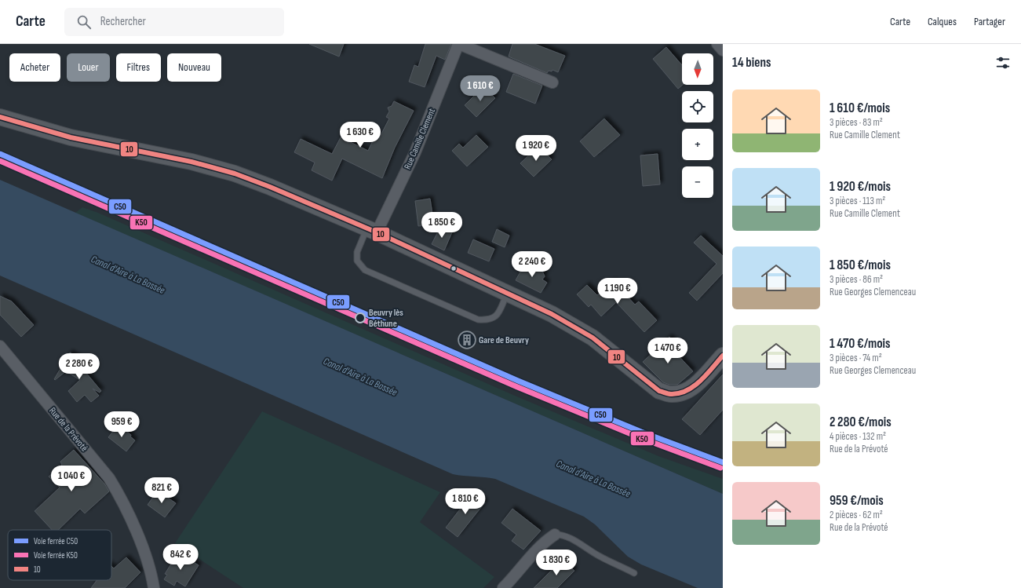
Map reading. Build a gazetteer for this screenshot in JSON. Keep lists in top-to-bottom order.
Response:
{
  "streets": {
    "street": ["Rue Camille Clement", "Rue de la Prévoté"]
  },
  "water": ["Canal d'Aire à La Bassée"],
  "places": {
    "other": ["Beuvry lès Béthune"],
    "building": ["Gare de Beuvry"]
  },
  "lines": ["transit line 10", "rail line C50", "rail line K50"],
  "legend": ["Voie ferrée C50", "Voie ferrée K50", "10"],
  "north": "bottom",
  "page": {
    "header": "Carte",
    "search": "Rechercher",
    "nav": ["Carte", "Calques", "Partager"],
    "heading": "14 biens",
    "map_buttons": ["+", "−"],
    "chip": [
      "Acheter",
      "Louer",
      "Filtres",
      "Nouveau"
    ],
    "price": [
      "1 610 €",
      "1 630 €",
      "1 920 €",
      "1 850 €",
      "2 240 €",
      "1 190 €",
      "1 470 €",
      "2 280 €",
      "959 €",
      "1 040 €",
      "821 €",
      "1 810 €",
      "842 €",
      "1 830 €"
    ],
    "list": [
      {
        "name": "1 610 €/mois",
        "note": "3 pièces · 83 m² · Rue Camille Clement"
      },
      {
        "name": "1 920 €/mois",
        "note": "3 pièces · 113 m² · Rue Camille Clement"
      },
      {
        "name": "1 850 €/mois",
        "note": "3 pièces · 86 m² · Rue Georges Clemenceau"
      },
      {
        "name": "1 470 €/mois",
        "note": "3 pièces · 74 m² · Rue Georges Clemenceau"
      },
      {
        "name": "2 280 €/mois",
        "note": "4 pièces · 132 m² · Rue de la Prévoté"
      },
      {
        "name": "959 €/mois",
        "note": "2 pièces · 62 m² · Rue de la Prévoté"
      }
    ]
  }
}
